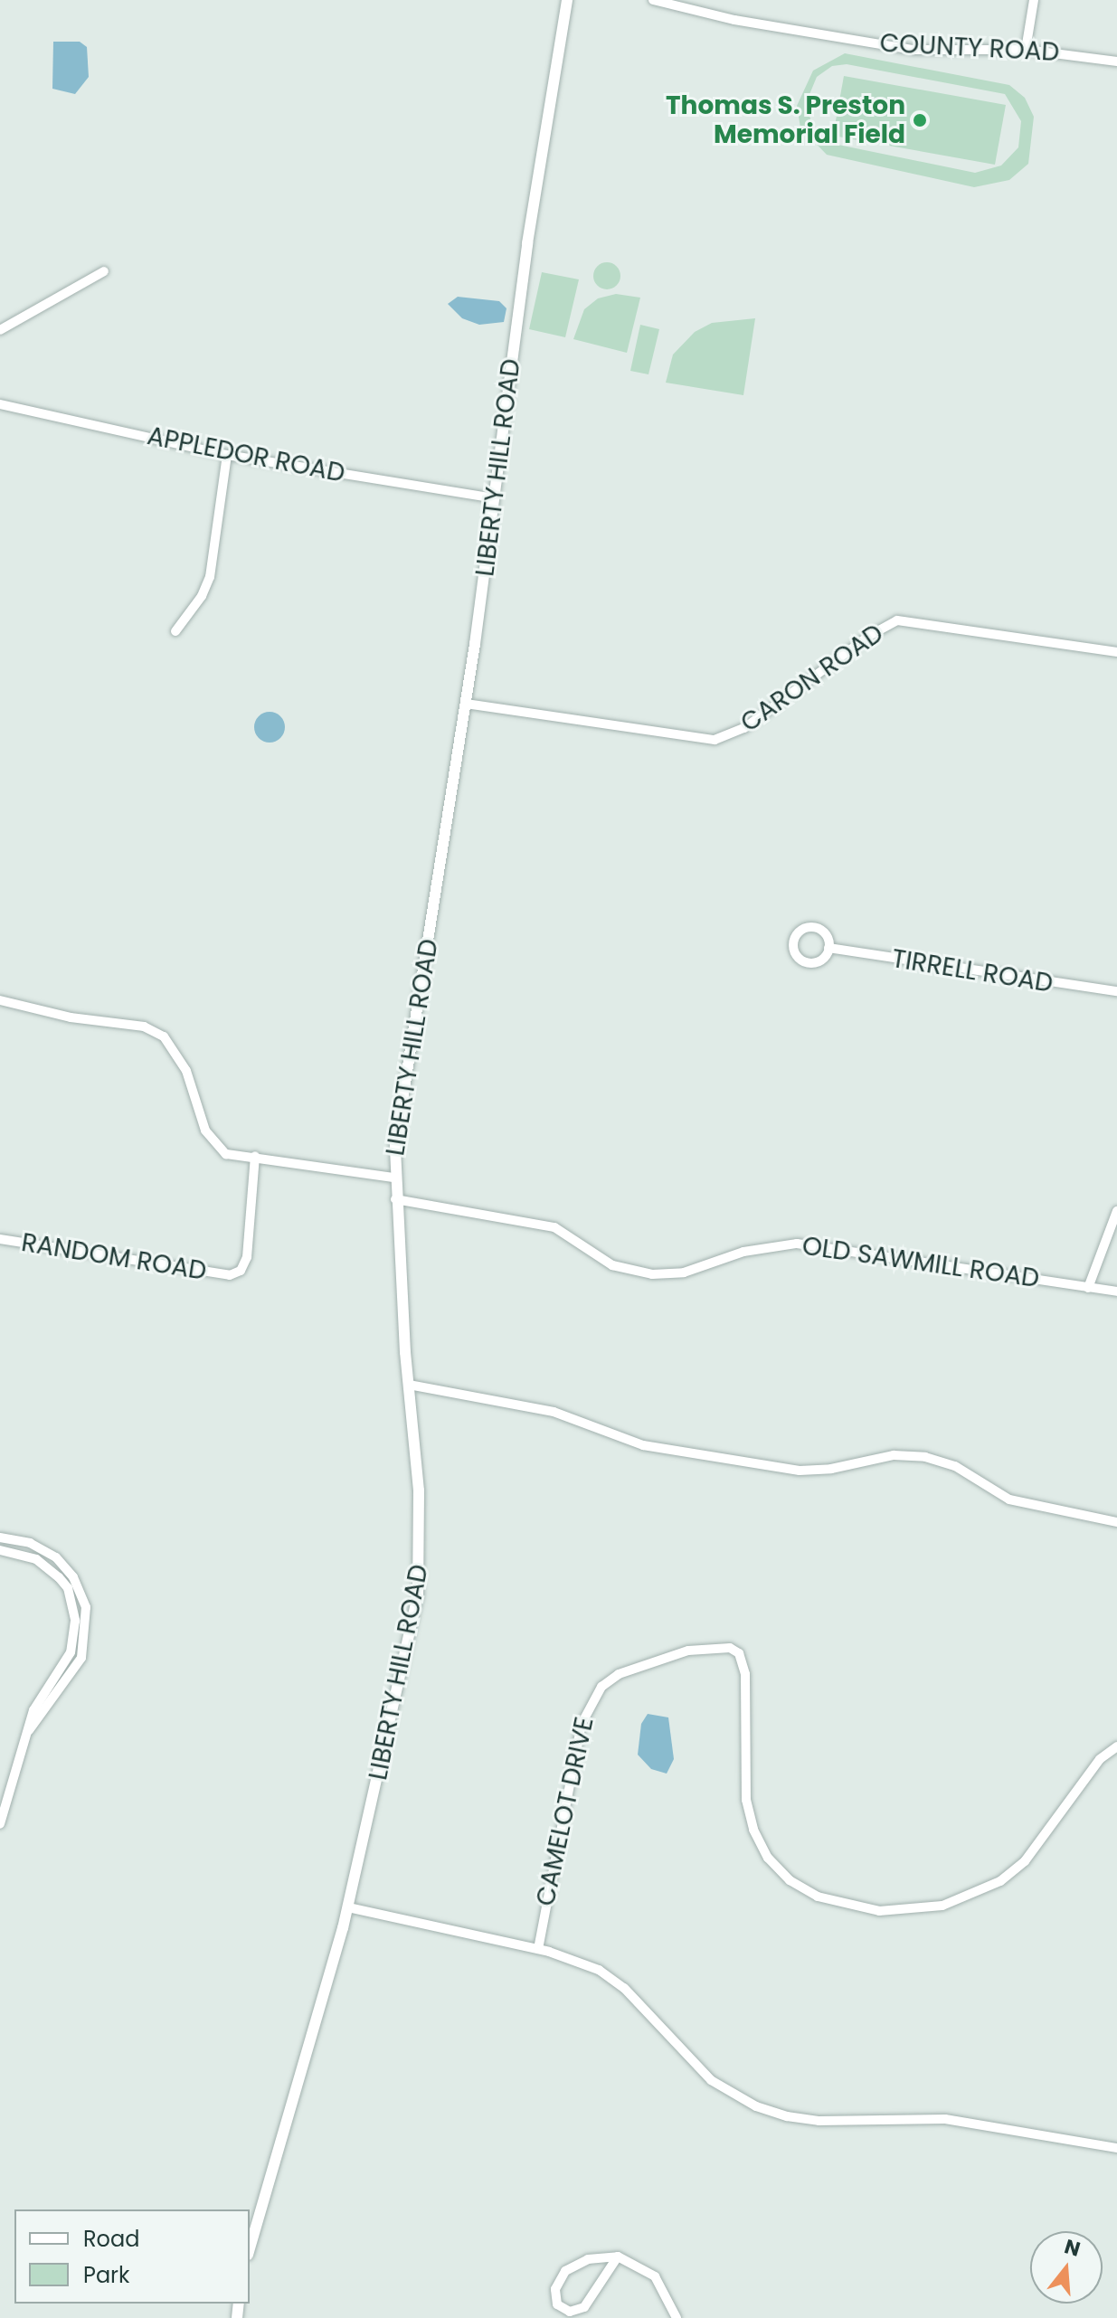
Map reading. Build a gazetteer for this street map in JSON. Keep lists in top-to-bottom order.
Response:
{
  "streets": {
    "street": [
      "COUNTY ROAD",
      "APPLEDOR ROAD",
      "LIBERTY HILL ROAD",
      "CARON ROAD",
      "TIRRELL ROAD",
      "RANDOM ROAD",
      "OLD SAWMILL ROAD",
      "CAMELOT DRIVE"
    ]
  },
  "crossings": [
    ["APPLEDOR ROAD", "LIBERTY HILL ROAD"],
    ["LIBERTY HILL ROAD", "CARON ROAD"],
    ["LIBERTY HILL ROAD", "OLD SAWMILL ROAD"]
  ],
  "places": ["Thomas S. Preston Memorial Field"],
  "legend": ["Road", "Park"],
  "north": "top"
}
